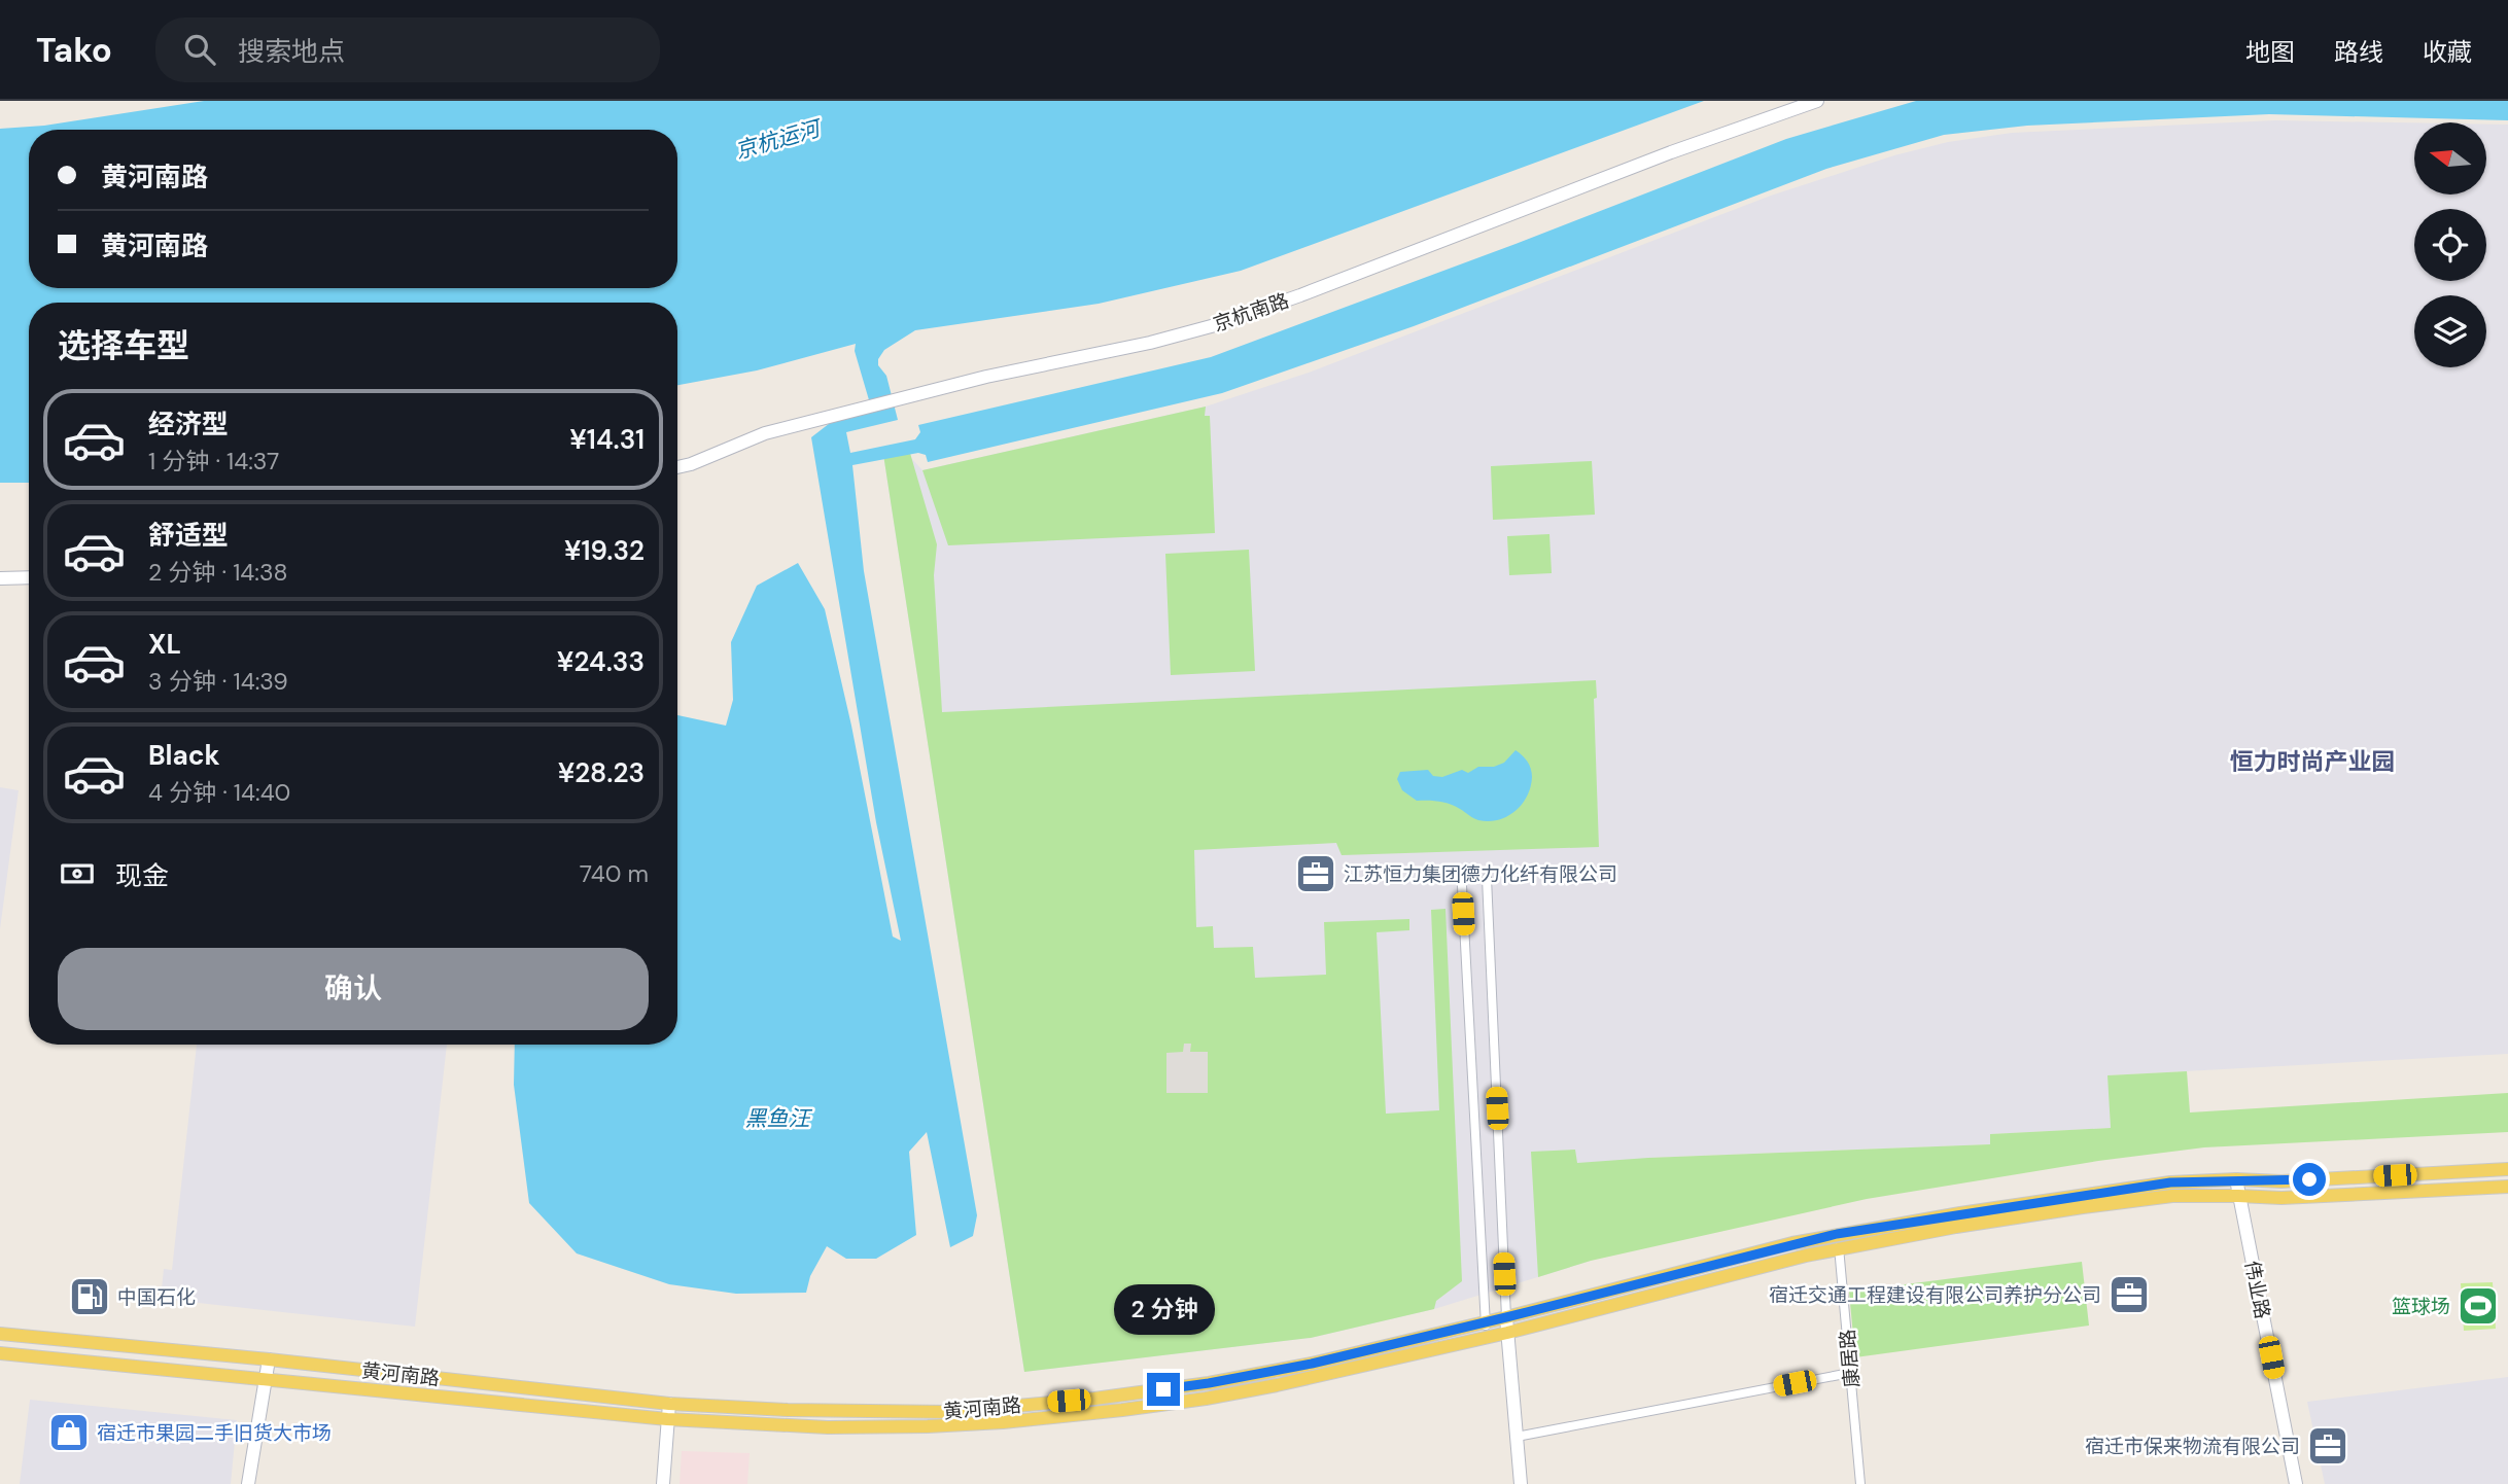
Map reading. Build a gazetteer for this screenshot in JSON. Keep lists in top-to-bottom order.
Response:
{
  "streets": {
    "main road": ["黄河南路"],
    "street": ["京杭南路", "伟业路", "康居路"]
  },
  "crossings": [
    ["伟业路", "黄河南路"],
    ["康居路", "黄河南路"]
  ],
  "districts": ["恒力时尚产业园"],
  "water": ["京杭运河", "黑鱼汪"],
  "places": {
    "office": ["江苏恒力集团德力化纤有限公司", "宿迁交通工程建设有限公司养护分公司", "宿迁市保来物流有限公司"],
    "fuel station": ["中国石化"],
    "sports": ["篮球场"],
    "shop": ["宿迁市果园二手旧货大市场"]
  },
  "north": "left",
  "page": {
    "header": "Tako",
    "search": "搜索地点",
    "nav": ["地图", "路线", "收藏"],
    "banner": ["黄河南路", "黄河南路"],
    "heading": "选择车型",
    "list": [
      {
        "name": "经济型",
        "note": "1 分钟 · 14:37",
        "value": "¥14.31"
      },
      {
        "name": "舒适型",
        "note": "2 分钟 · 14:38",
        "value": "¥19.32"
      },
      {
        "name": "XL",
        "note": "3 分钟 · 14:39",
        "value": "¥24.33"
      },
      {
        "name": "Black",
        "note": "4 分钟 · 14:40",
        "value": "¥28.23"
      }
    ],
    "pay": ["现金", "740 m"],
    "buttons": "确认",
    "bubble": "2 分钟"
  }
}
